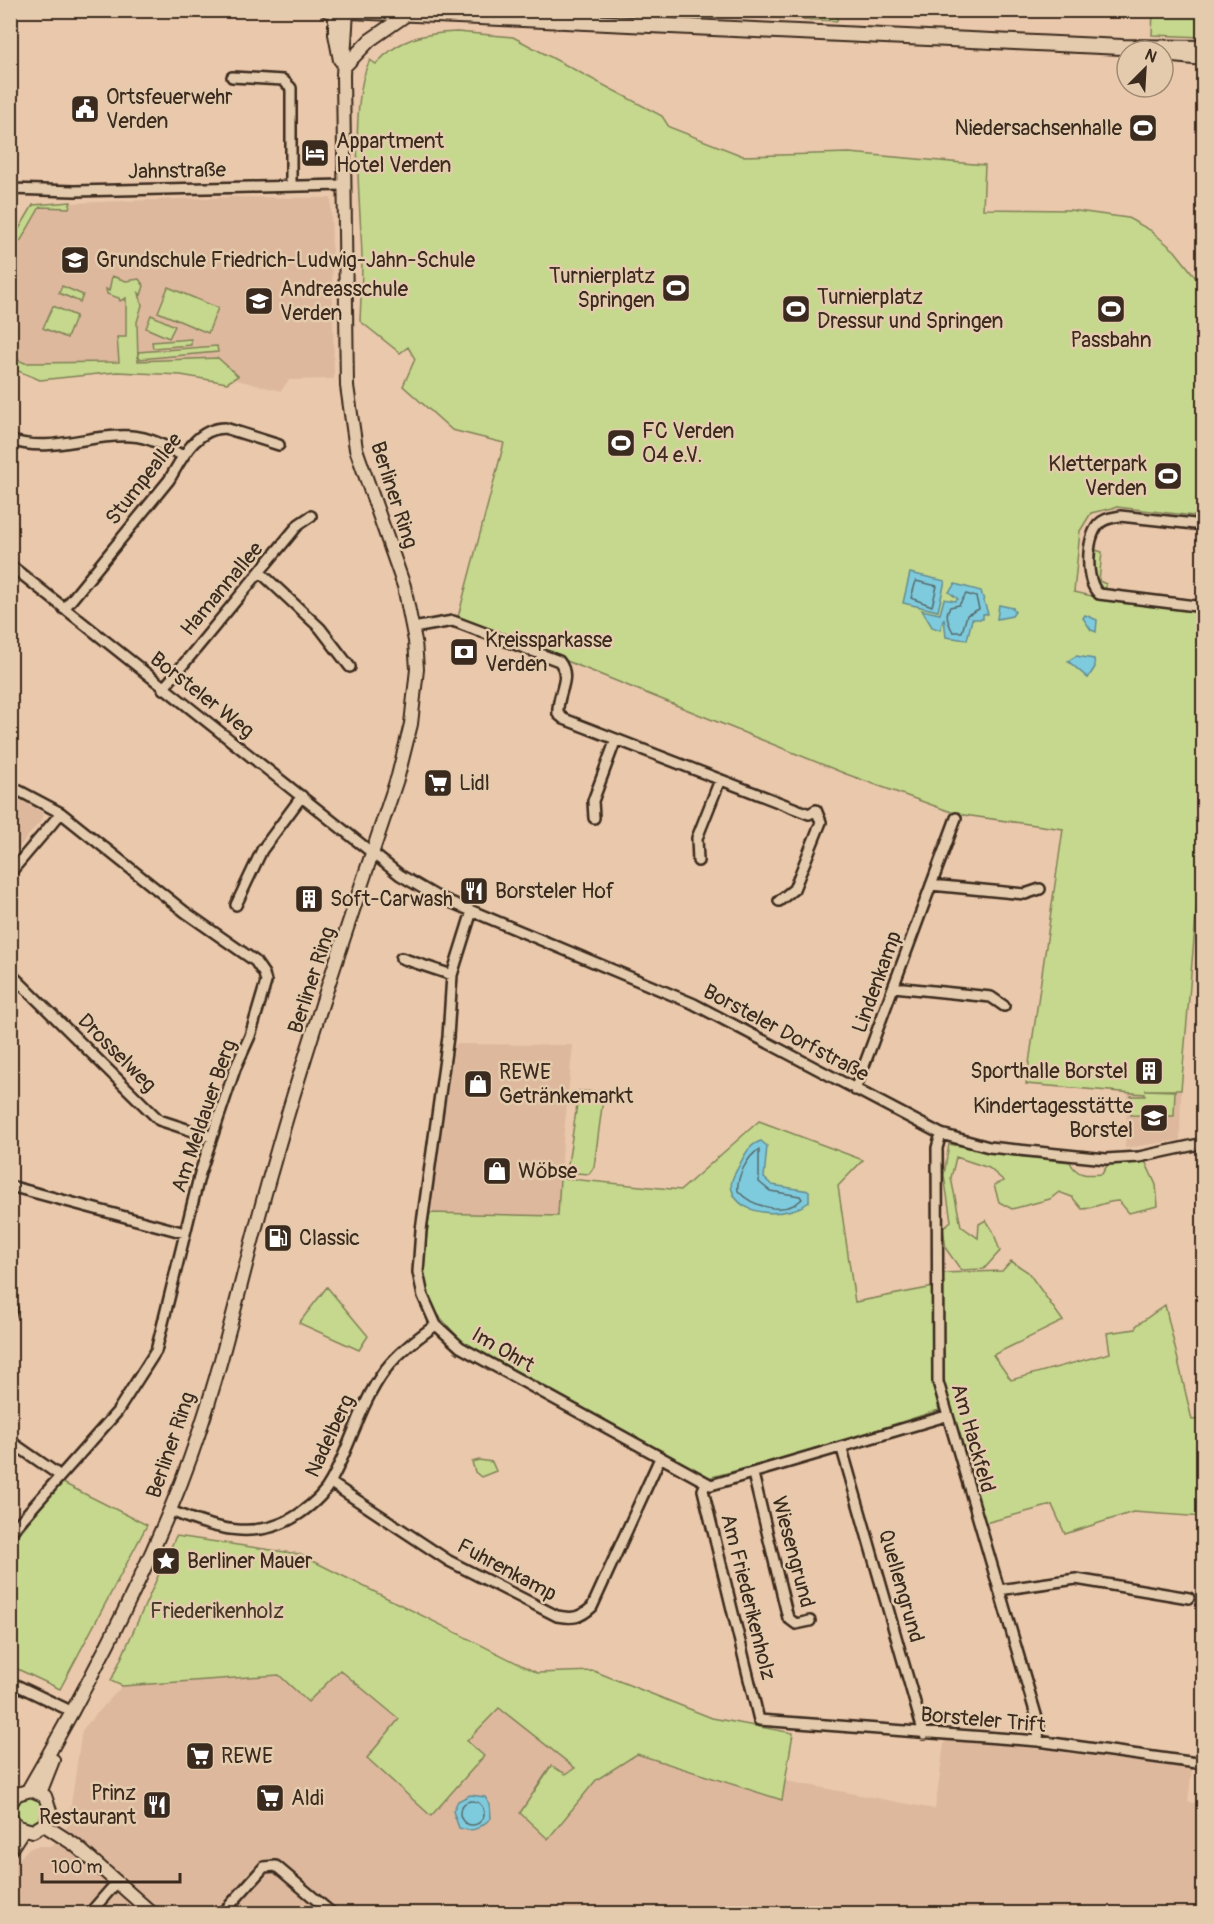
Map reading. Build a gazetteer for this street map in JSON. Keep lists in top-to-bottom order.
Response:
{
  "streets": {
    "street": [
      "Jahnstraße",
      "Stumpeallee",
      "Berliner Ring",
      "Hamannallee",
      "Borsteler Weg",
      "Lindenkamp",
      "Borsteler Dorfstraße",
      "Drosselweg",
      "Am Meldauer Berg",
      "Im Ohrt",
      "Nadelberg",
      "Am Hackfeld",
      "Wiesengrund",
      "Fuhrenkamp",
      "Quellengrund",
      "Am Friederikenholz",
      "Borsteler Trift"
    ]
  },
  "crossings": [
    ["Jahnstraße", "Berliner Ring"],
    ["Stumpeallee", "Borsteler Weg"],
    ["Berliner Ring", "Borsteler Weg"],
    ["Berliner Ring", "Borsteler Dorfstraße"],
    ["Berliner Ring", "Nadelberg"],
    ["Hamannallee", "Borsteler Weg"],
    ["Borsteler Weg", "Borsteler Dorfstraße"],
    ["Lindenkamp", "Borsteler Dorfstraße"],
    ["Borsteler Dorfstraße", "Im Ohrt"],
    ["Borsteler Dorfstraße", "Am Hackfeld"],
    ["Drosselweg", "Am Meldauer Berg"],
    ["Im Ohrt", "Nadelberg"],
    ["Im Ohrt", "Fuhrenkamp"],
    ["Im Ohrt", "Am Friederikenholz"],
    ["Nadelberg", "Fuhrenkamp"],
    ["Am Hackfeld", "Borsteler Trift"],
    ["Quellengrund", "Borsteler Trift"],
    ["Am Friederikenholz", "Borsteler Trift"]
  ],
  "parks": ["Friederikenholz"],
  "places": {
    "public building": ["Ortsfeuerwehr Verden"],
    "sports": [
      "Niedersachsenhalle",
      "Turnierplatz Springen",
      "Turnierplatz Dressur und Springen",
      "Passbahn",
      "FC Verden 04 e.V.",
      "Kletterpark Verden"
    ],
    "hotel": ["Appartment Hotel Verden"],
    "school or university": ["Grundschule Friedrich-Ludwig-Jahn-Schule", "Andreasschule Verden", "Kindertagesstätte Borstel"],
    "bank": ["Kreissparkasse Verden"],
    "supermarket": ["Lidl", "REWE", "Aldi"],
    "restaurant": ["Borsteler Hof", "Prinz Restaurant"],
    "building": ["Soft-Carwash", "Sporthalle Borstel"],
    "shop": ["REWE Getränkemarkt", "Wöbse"],
    "fuel station": ["Classic"],
    "place": ["Berliner Mauer"]
  },
  "scale_bar": "100 m",
  "north": "top right"
}
